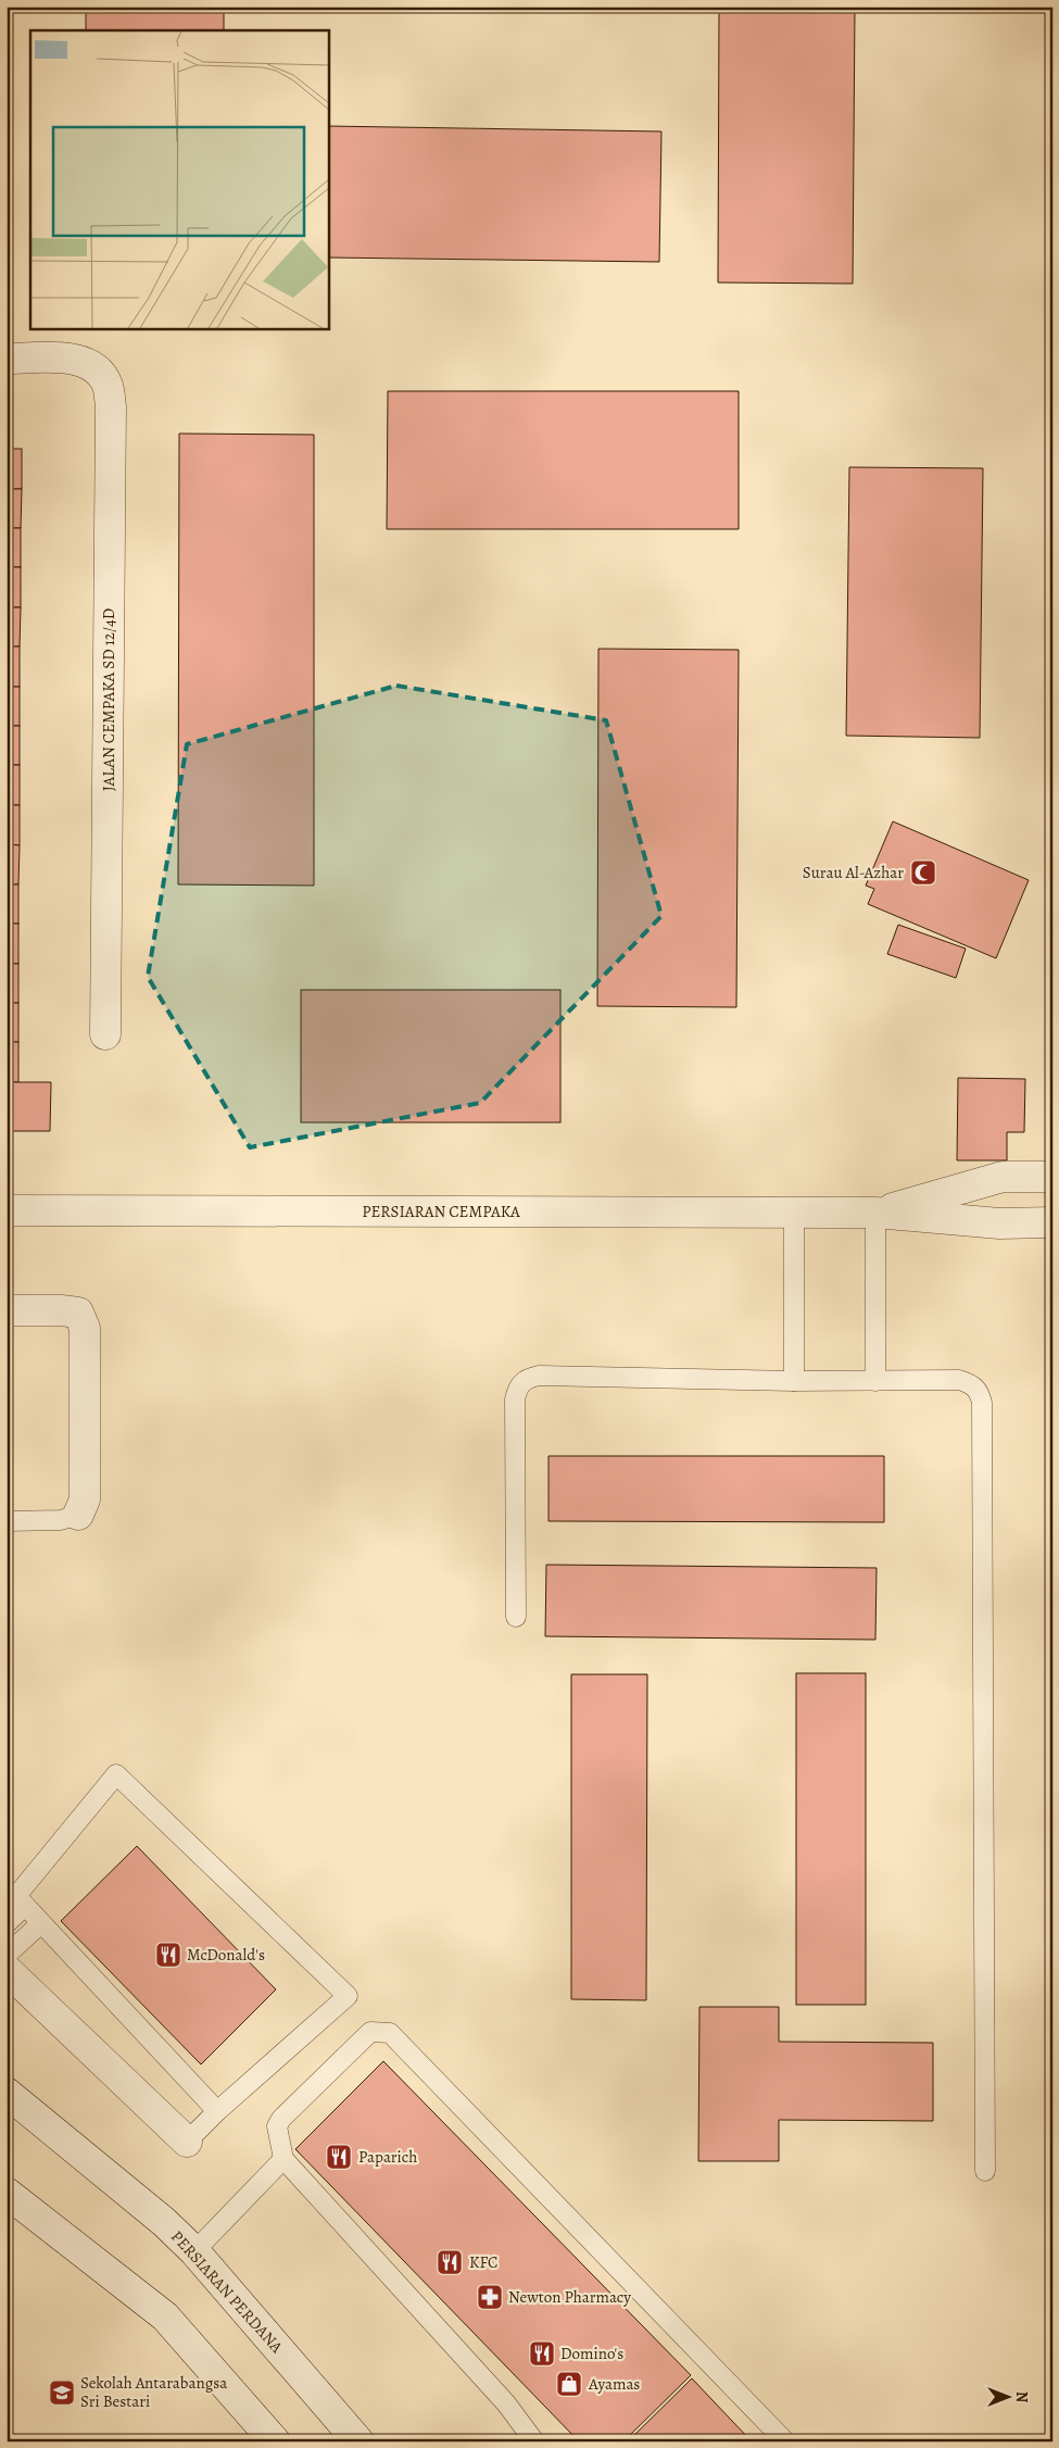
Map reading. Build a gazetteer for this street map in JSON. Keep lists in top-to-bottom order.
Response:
{
  "streets": {
    "street": ["JALAN CEMPAKA SD 12/4D", "PERSIARAN CEMPAKA", "PERSIARAN PERDANA"]
  },
  "places": {
    "mosque": ["Surau Al-Azhar"],
    "restaurant": [
      "McDonald's",
      "Paparich",
      "KFC",
      "Domino's"
    ],
    "pharmacy": ["Newton Pharmacy"],
    "shop": ["Ayamas"],
    "school or university": ["Sekolah Antarabangsa Sri Bestari"]
  },
  "north": "right"
}
